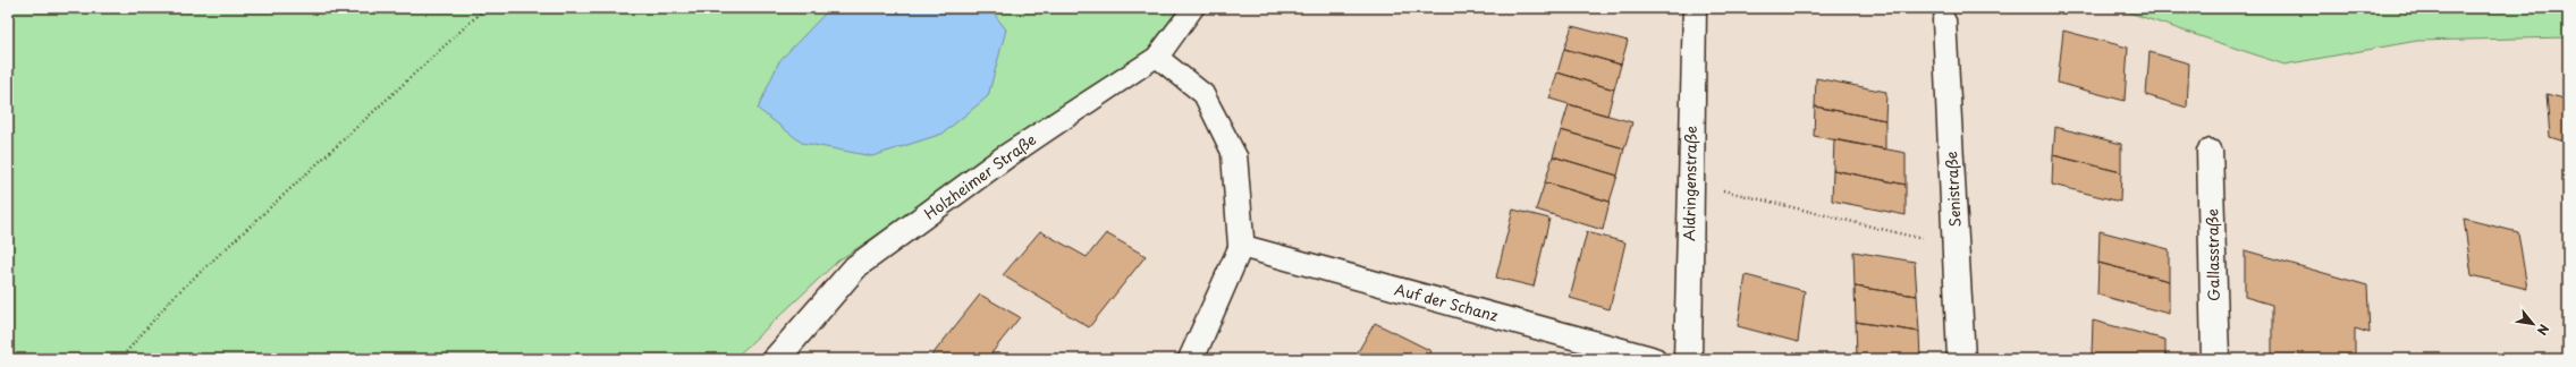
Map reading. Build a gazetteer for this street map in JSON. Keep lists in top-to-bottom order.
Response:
{
  "streets": {
    "street": [
      "Holzheimer Straße",
      "Aldringenstraße",
      "Senistraße",
      "Gallasstraße",
      "Auf der Schanz"
    ]
  },
  "north": "bottom right"
}
